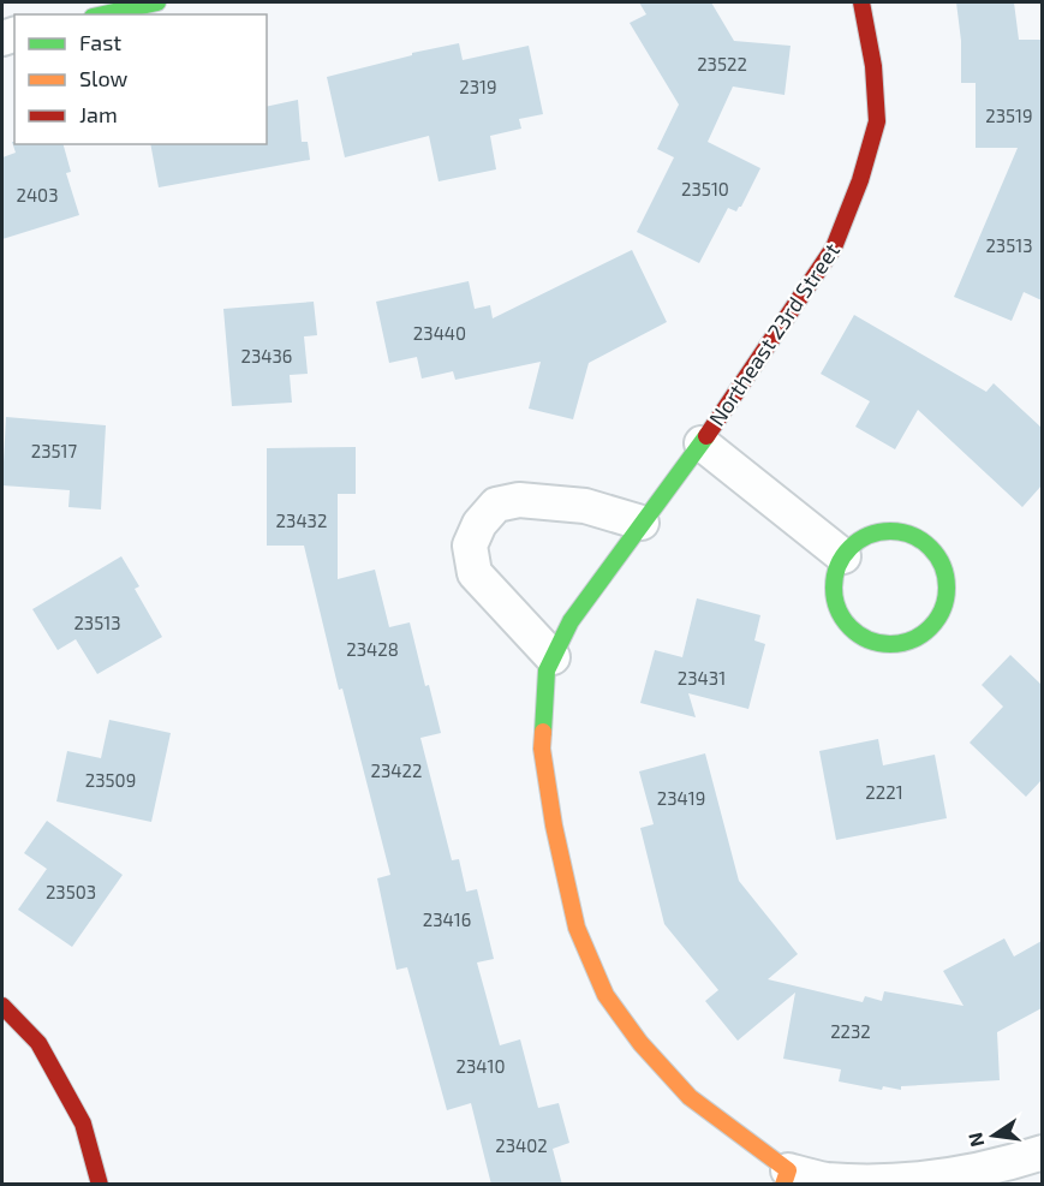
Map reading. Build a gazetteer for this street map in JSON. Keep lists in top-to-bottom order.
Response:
{
  "streets": {
    "street": ["Northeast 23rd Street"]
  },
  "house_numbers": [
    "23522",
    "2319",
    "23519",
    "23510",
    "2403",
    "23513",
    "23440",
    "23436",
    "23517",
    "23432",
    "23513",
    "23428",
    "23431",
    "23422",
    "23509",
    "2221",
    "23419",
    "23503",
    "23416",
    "2232",
    "23410",
    "23402"
  ],
  "legend": ["Fast", "Slow", "Jam"],
  "north": "left"
}
